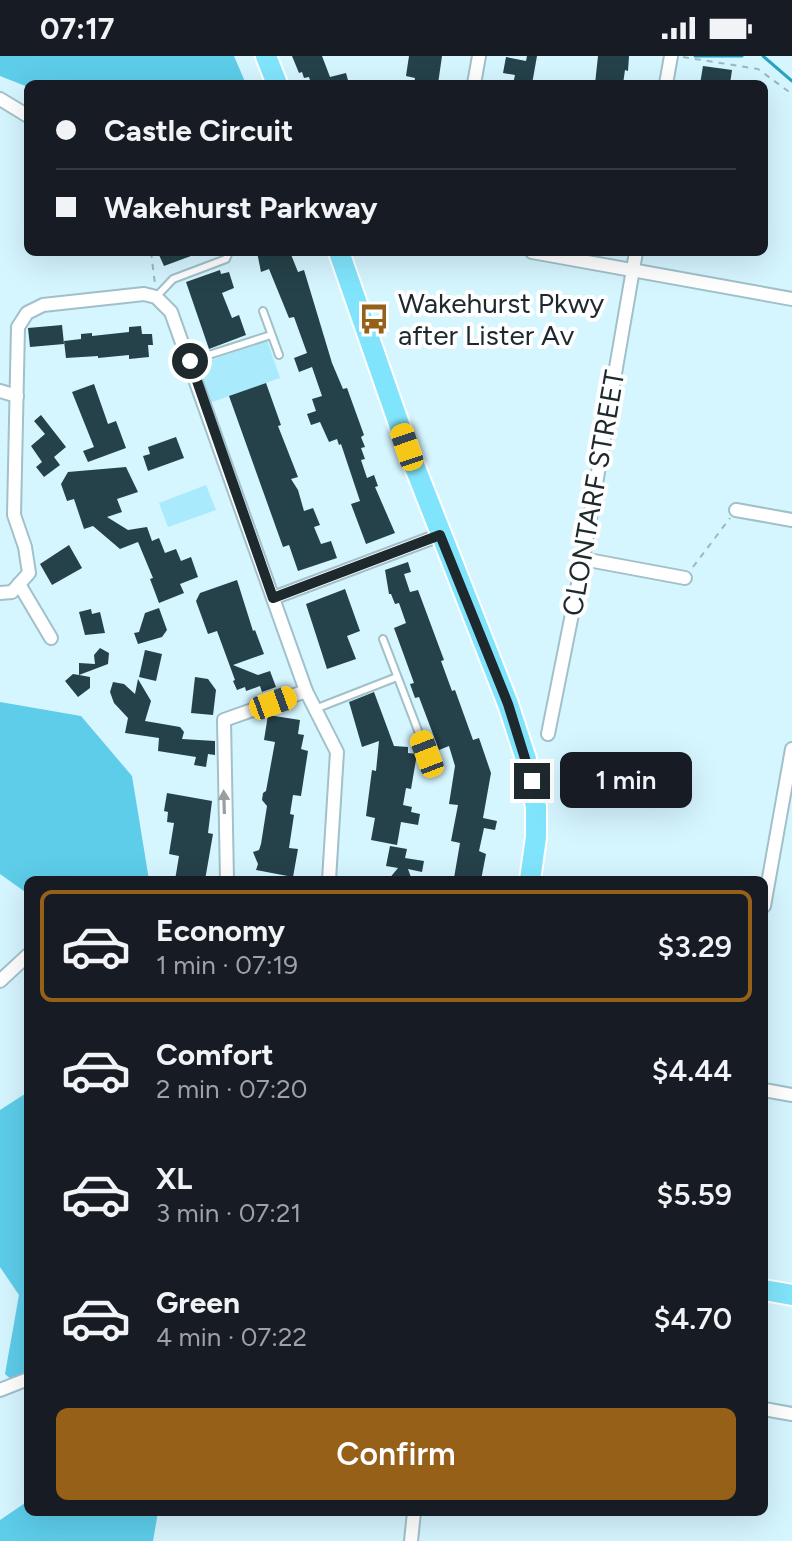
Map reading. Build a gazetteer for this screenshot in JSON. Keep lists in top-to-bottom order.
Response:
{
  "streets": {
    "street": ["CLONTARF STREET"]
  },
  "places": {
    "bus stop": ["Wakehurst Pkwy after Lister Av"]
  },
  "page": {
    "status": "07:17",
    "banner": ["Castle Circuit", "Wakehurst Parkway"],
    "bubble": "1 min",
    "list": [
      {
        "name": "Economy",
        "note": "1 min · 07:19",
        "value": "$3.29"
      },
      {
        "name": "Comfort",
        "note": "2 min · 07:20",
        "value": "$4.44"
      },
      {
        "name": "XL",
        "note": "3 min · 07:21",
        "value": "$5.59"
      },
      {
        "name": "Green",
        "note": "4 min · 07:22",
        "value": "$4.70"
      }
    ],
    "buttons": "Confirm"
  }
}
